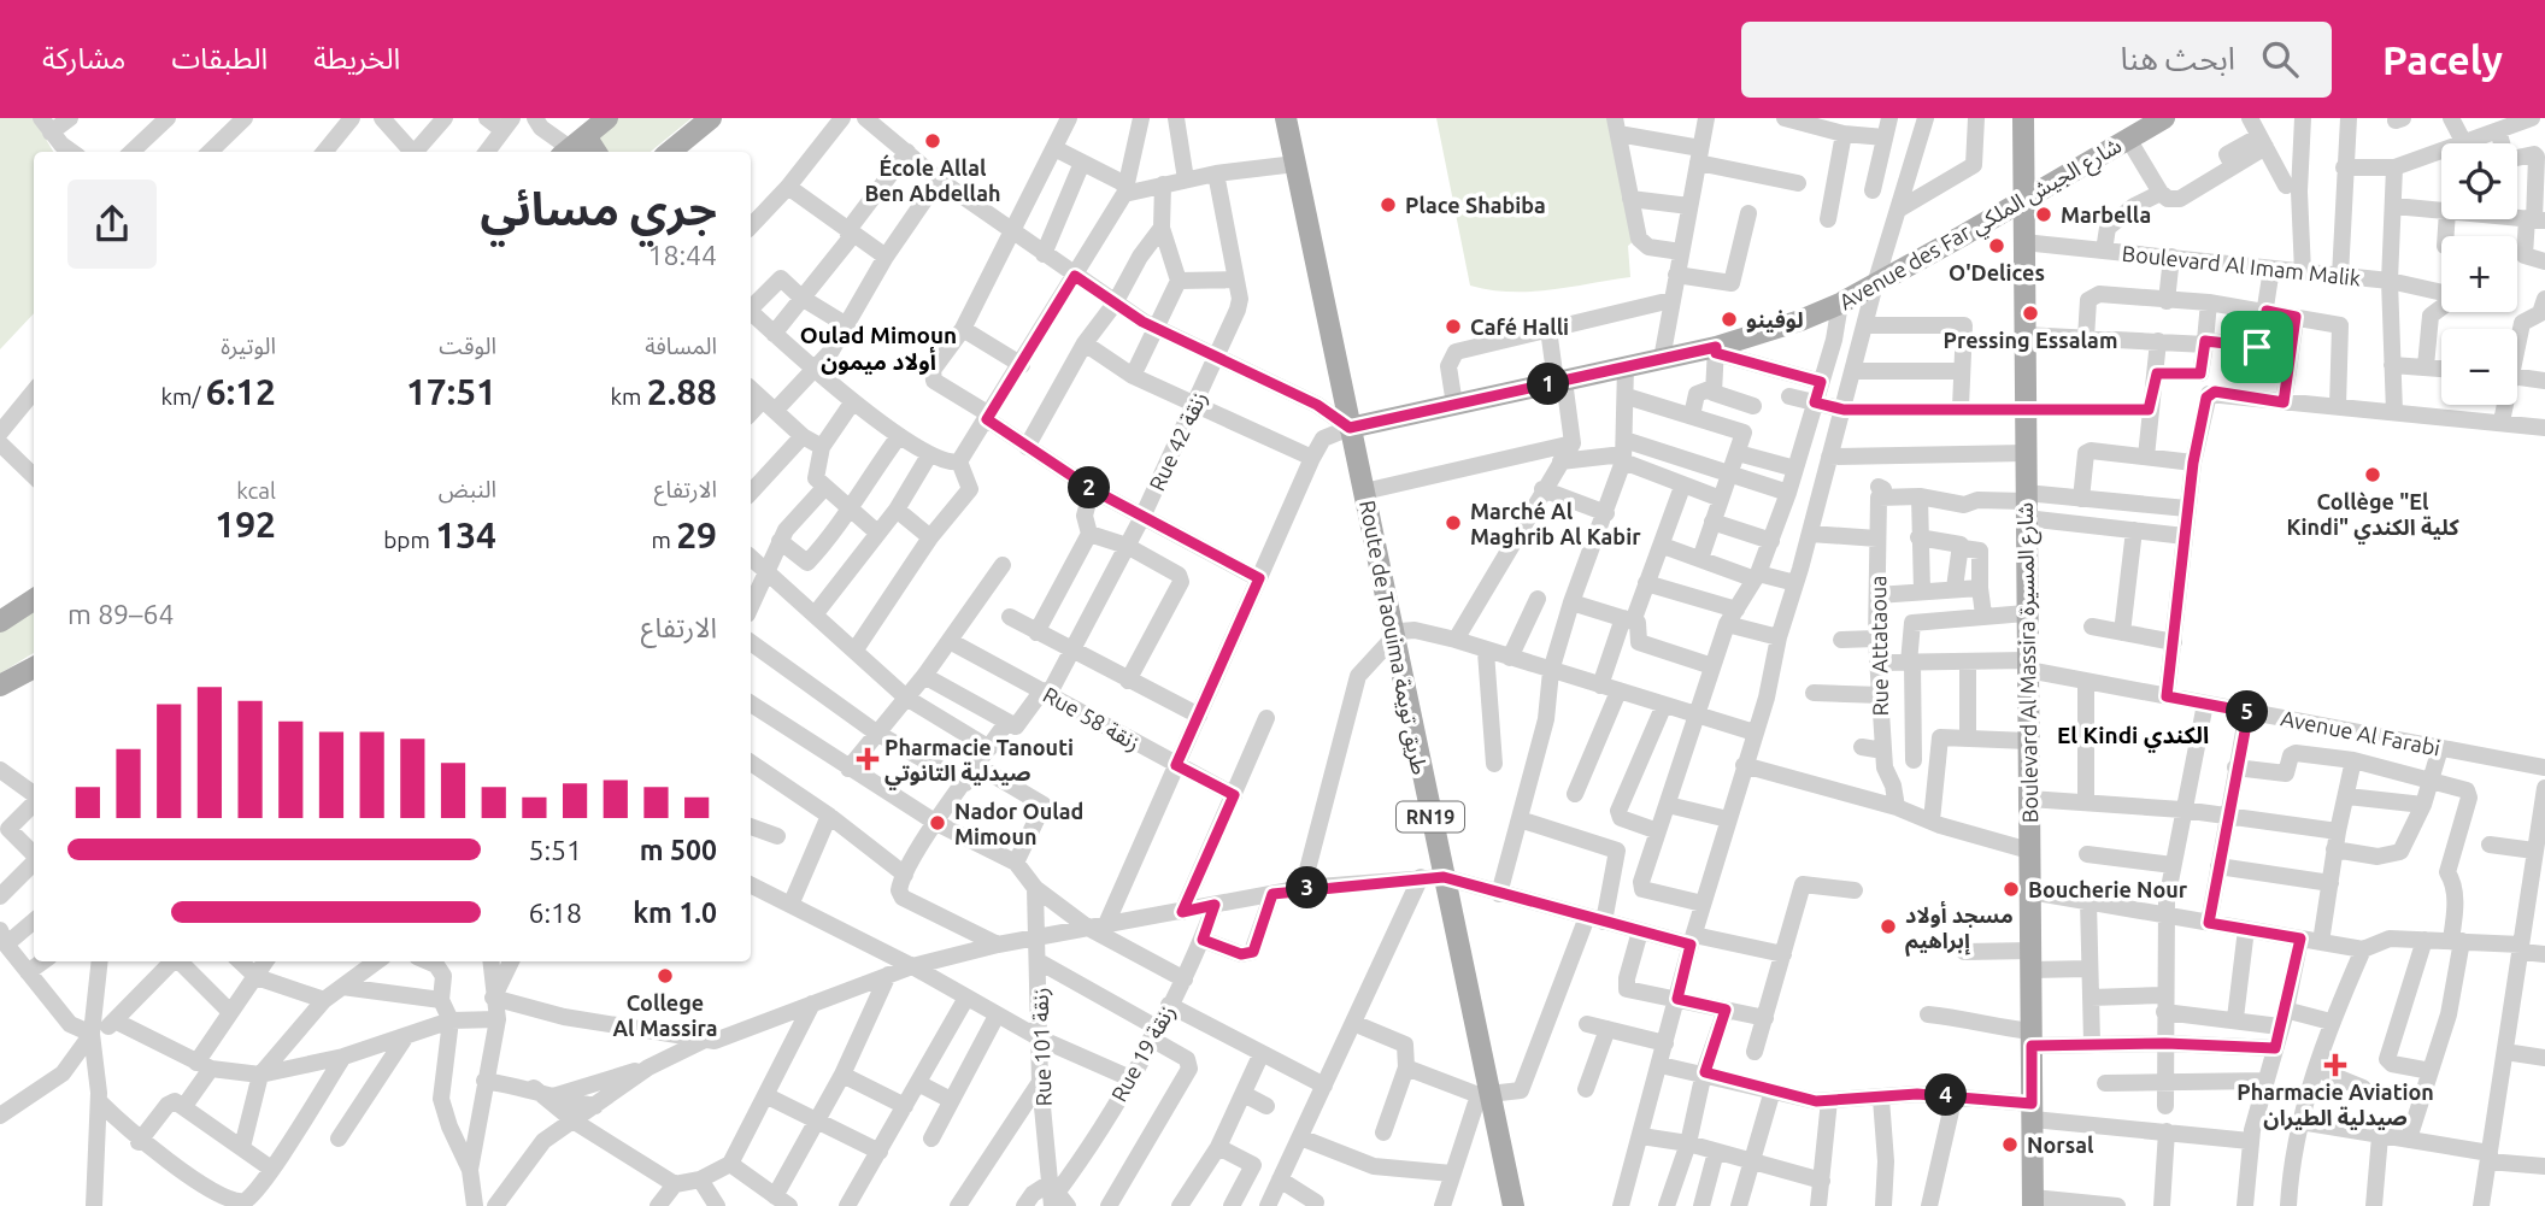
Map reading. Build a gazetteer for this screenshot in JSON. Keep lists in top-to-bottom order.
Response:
{
  "streets": {
    "main road": [
      "Avenue des Far شارع الجيش الملكي",
      "Route de Taouima طريق تويمة",
      "Boulevard Al Massira شارع المسيرة",
      "RN19"
    ],
    "street": [
      "Boulevard Al Imam Malik",
      "Rue 42 زنقة",
      "Rue Attataoua",
      "Rue 58 زنقة",
      "Avenue Al Farabi",
      "Rue 101 زنقة",
      "Rue 19 زنقة"
    ]
  },
  "crossings": [
    ["Avenue des Far شارع الجيش الملكي", "Route de Taouima طريق تويمة"],
    ["Avenue des Far شارع الجيش الملكي", "Boulevard Al Massira شارع المسيرة"],
    ["Boulevard Al Imam Malik", "Boulevard Al Massira شارع المسيرة"],
    ["Rue 42 زنقة", "Rue 58 زنقة"],
    ["Rue Attataoua", "Avenue Al Farabi"],
    ["Boulevard Al Massira شارع المسيرة", "Avenue Al Farabi"],
    ["Rue 101 زنقة", "Rue 19 زنقة"]
  ],
  "districts": ["Oulad Mimoun أولاد ميمون", "El Kindi الكندي"],
  "places": {
    "other": [
      "École Allal Ben Abdellah",
      "Place Shabiba",
      "Marbella",
      "O'Delices",
      "Pressing Essalam",
      "لوفينو",
      "Café Halli",
      "Collège \"El Kindi\" كلية الكندي",
      "Marché Al Maghrib Al Kabir",
      "Nador Oulad Mimoun",
      "Boucherie Nour",
      "مسجد أولاد إبراهيم",
      "College Al Massira",
      "Norsal"
    ],
    "health": ["Pharmacie Tanouti صيدلية التانوتي", "Pharmacie Aviation صيدلية الطيران"]
  },
  "page": {
    "header": "Pacely",
    "search": "ابحث هنا",
    "nav": ["الخريطة", "الطبقات", "مشاركة"],
    "map_buttons": ["+", "−"],
    "heading": ["جري مسائي", "18:44"],
    "stats": [
      ["المسافة", "2.88 km"],
      ["الوقت", "17:51"],
      ["الوتيرة", "6:12 /km"],
      ["الارتفاع", "29 m"],
      ["النبض", "134 bpm"],
      ["kcal", "192"]
    ],
    "pins": [
      "1",
      "2",
      "5",
      "3",
      "4"
    ],
    "chart": ["الارتفاع", "64–89 m"],
    "list": [
      {
        "name": "500 m",
        "note": "5:51"
      },
      {
        "name": "1.0 km",
        "note": "6:18"
      }
    ]
  }
}
